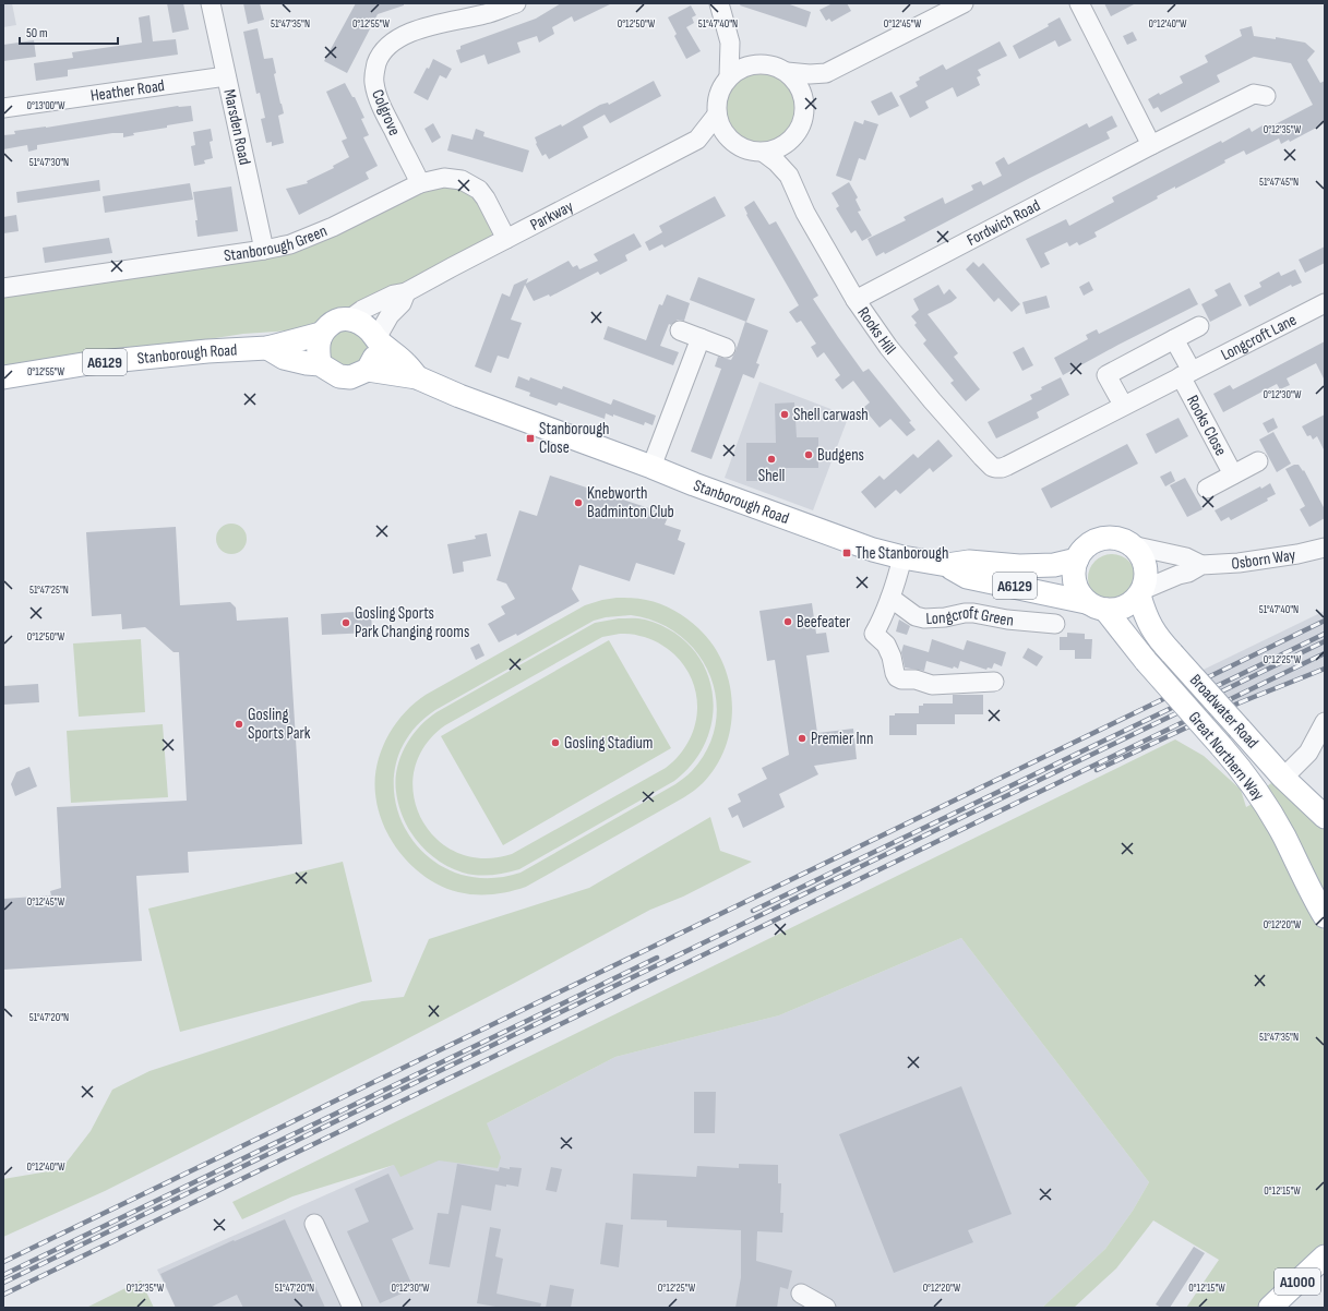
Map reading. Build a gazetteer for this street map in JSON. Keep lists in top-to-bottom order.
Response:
{
  "streets": {
    "main road": [
      "Stanborough Road",
      "A6129",
      "Broadwater Road",
      "Great Northern Way",
      "A1000"
    ],
    "street": [
      "Heather Road",
      "Colgrove",
      "Marsden Road",
      "Parkway",
      "Fordwich Road",
      "Stanborough Green",
      "Rooks Hill",
      "Longcroft Lane",
      "Rooks Close",
      "Osborn Way",
      "Longcroft Green"
    ]
  },
  "crossings": [
    ["Heather Road", "Marsden Road"],
    ["Colgrove", "Stanborough Green"],
    ["Marsden Road", "Stanborough Green"],
    ["Parkway", "Stanborough Green"],
    ["Parkway", "Rooks Hill"],
    ["Parkway", "Stanborough Road"],
    ["Fordwich Road", "Rooks Hill"],
    ["Rooks Hill", "Longcroft Lane"],
    ["Longcroft Lane", "Rooks Close"],
    ["Stanborough Road", "Osborn Way"],
    ["Stanborough Road", "Broadwater Road"],
    ["Stanborough Road", "Great Northern Way"],
    ["Osborn Way", "Broadwater Road"],
    ["Osborn Way", "Great Northern Way"],
    ["Broadwater Road", "Great Northern Way"]
  ],
  "places": {
    "other": [
      "Shell carwash",
      "Budgens",
      "Shell",
      "Knebworth Badminton Club",
      "Beefeater",
      "Gosling Sports Park Changing rooms",
      "Gosling Sports Park",
      "Premier Inn",
      "Gosling Stadium"
    ],
    "transit": ["Stanborough Close", "The Stanborough"]
  },
  "scale_bar": "50 m",
  "coordinates": [
    "51°47'35\"N",
    "0°12'55\"W",
    "0°12'50\"W",
    "51°47'40\"N",
    "0°12'45\"W",
    "0°12'40\"W",
    "0°13'00\"W",
    "0°12'35\"W",
    "51°47'30\"N",
    "51°47'45\"N",
    "0°12'30\"W",
    "51°47'25\"N",
    "0°12'25\"W",
    "0°12'20\"W",
    "51°47'20\"N",
    "0°12'15\"W"
  ]
}
